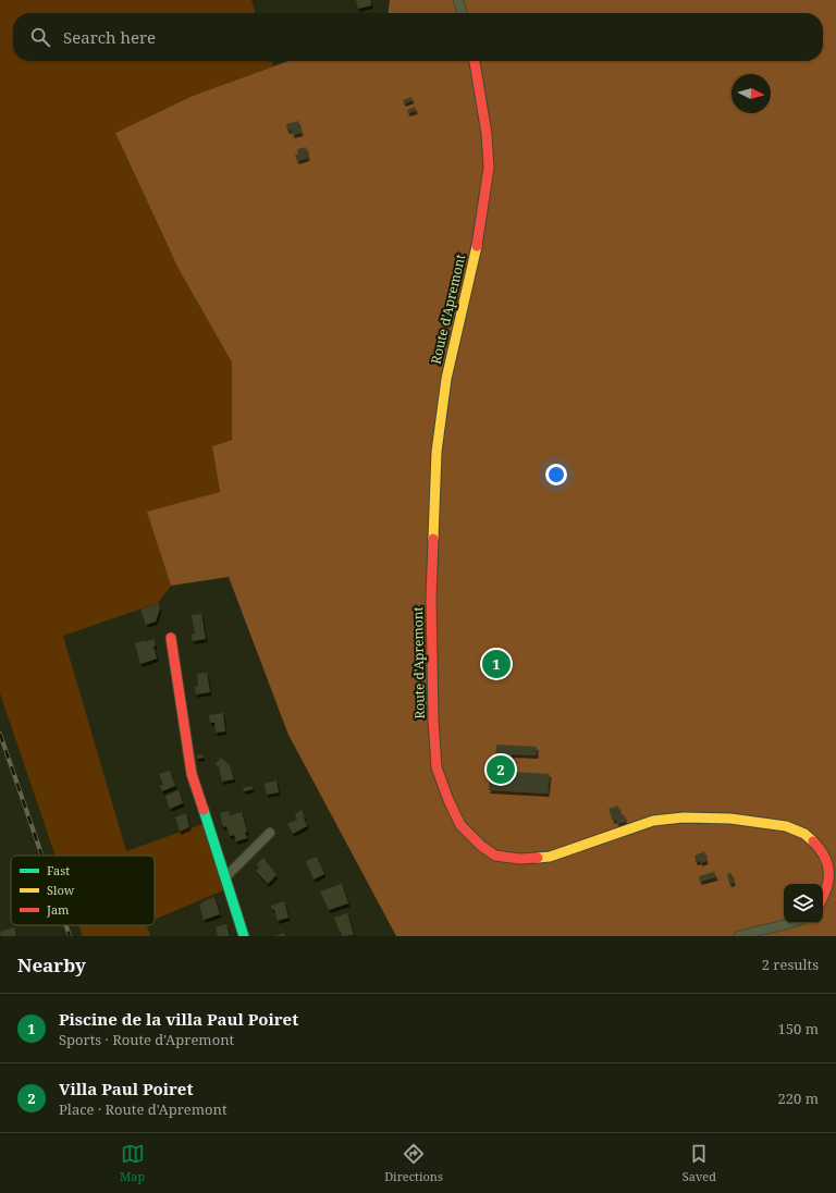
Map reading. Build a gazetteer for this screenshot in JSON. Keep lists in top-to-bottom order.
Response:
{
  "streets": {
    "street": ["Route d'Apremont"]
  },
  "legend": ["Fast", "Slow", "Jam"],
  "north": "right",
  "page": {
    "search": "Search here",
    "pins": ["1", "2"],
    "heading": ["Nearby", "2 results"],
    "list": [
      {
        "mark": "1",
        "name": "Piscine de la villa Paul Poiret",
        "note": "Sports · Route d'Apremont",
        "value": "150 m"
      },
      {
        "mark": "2",
        "name": "Villa Paul Poiret",
        "note": "Place · Route d'Apremont",
        "value": "220 m"
      }
    ],
    "nav": ["Map", "Directions", "Saved"]
  }
}
